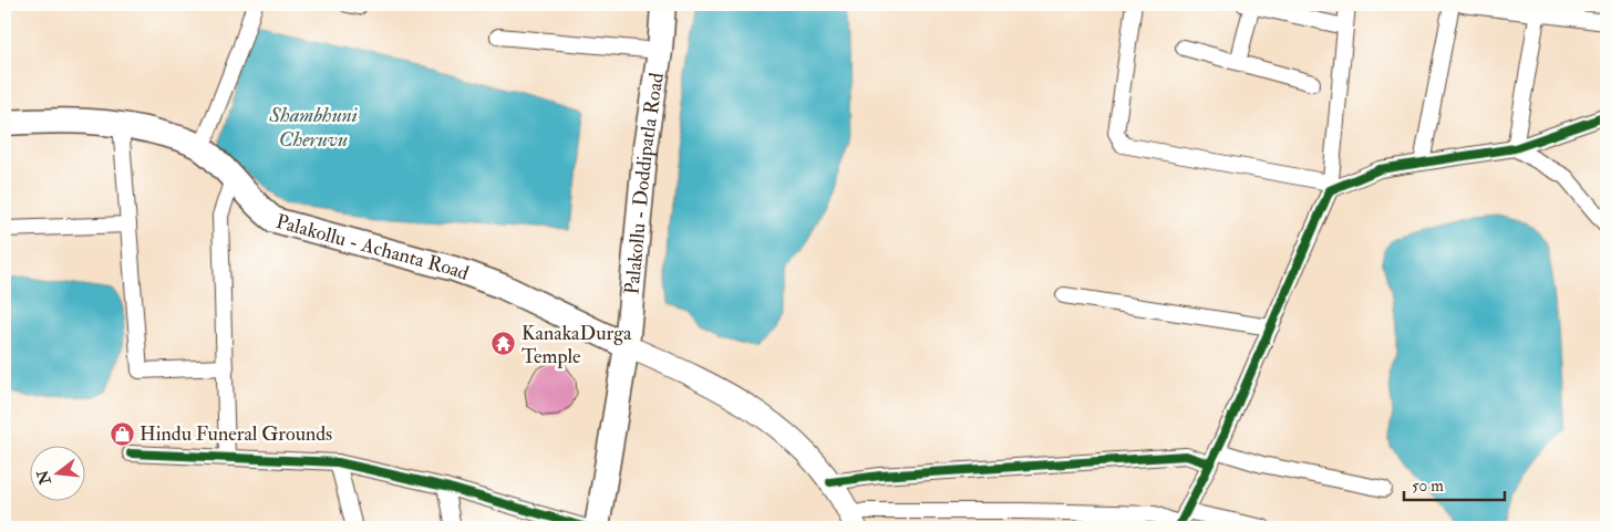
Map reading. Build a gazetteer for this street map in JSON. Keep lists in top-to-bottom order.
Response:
{
  "streets": {
    "main road": ["Palakollu - Doddipatla Road", "Palakollu - Achanta Road"]
  },
  "crossings": [
    ["Palakollu - Doddipatla Road", "Palakollu - Achanta Road"]
  ],
  "water": ["Shambhuni Cheruvu"],
  "places": {
    "temple": ["KanakaDurga Temple"],
    "shop": ["Hindu Funeral Grounds"]
  },
  "scale_bar": "50 m",
  "north": "left"
}
